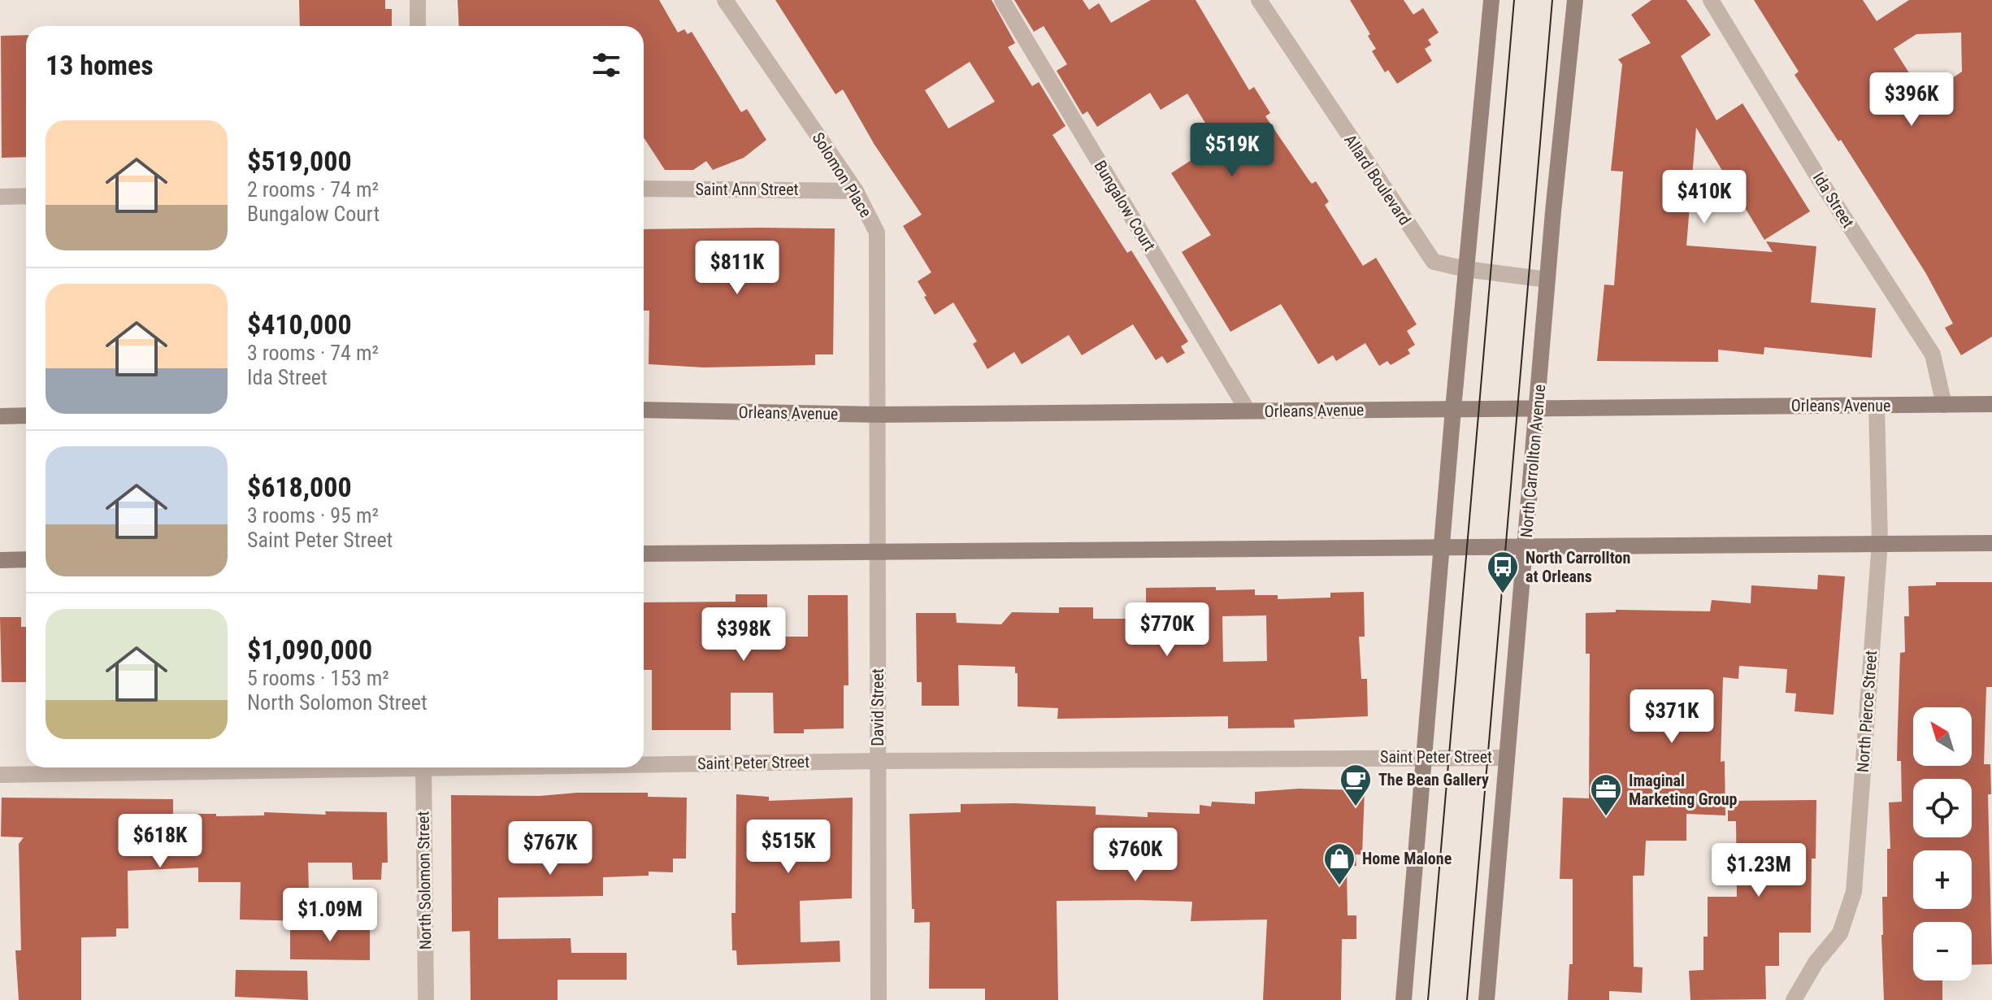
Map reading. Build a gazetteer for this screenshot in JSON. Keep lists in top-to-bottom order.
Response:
{
  "streets": {
    "street": [
      "Solomon Place",
      "Allard Boulevard",
      "Saint Ann Street",
      "Ida Street",
      "Bungalow Court",
      "Orleans Avenue",
      "North Carrollton Avenue",
      "David Street",
      "North Pierce Street",
      "Saint Peter Street",
      "North Solomon Street"
    ]
  },
  "crossings": [
    ["Solomon Place", "Saint Ann Street"],
    ["Solomon Place", "Orleans Avenue"],
    ["Solomon Place", "David Street"],
    ["Allard Boulevard", "North Carrollton Avenue"],
    ["Ida Street", "Orleans Avenue"],
    ["Bungalow Court", "Orleans Avenue"],
    ["Orleans Avenue", "North Carrollton Avenue"],
    ["Orleans Avenue", "David Street"],
    ["Orleans Avenue", "North Pierce Street"],
    ["North Carrollton Avenue", "Saint Peter Street"],
    ["David Street", "Saint Peter Street"]
  ],
  "places": {
    "bus stop": ["North Carrollton at Orleans"],
    "cafe": ["The Bean Gallery"],
    "office": ["Imaginal Marketing Group"],
    "shop": ["Home Malone"]
  },
  "north": "top left",
  "page": {
    "heading": "13 homes",
    "price": [
      "$396K",
      "$519K",
      "$410K",
      "$811K",
      "$770K",
      "$398K",
      "$371K",
      "$618K",
      "$515K",
      "$767K",
      "$760K",
      "$1.23M",
      "$1.09M"
    ],
    "list": [
      {
        "name": "$519,000",
        "note": "2 rooms · 74 m² · Bungalow Court"
      },
      {
        "name": "$410,000",
        "note": "3 rooms · 74 m² · Ida Street"
      },
      {
        "name": "$618,000",
        "note": "3 rooms · 95 m² · Saint Peter Street"
      },
      {
        "name": "$1,090,000",
        "note": "5 rooms · 153 m² · North Solomon Street"
      }
    ],
    "map_buttons": ["+", "−"]
  }
}
